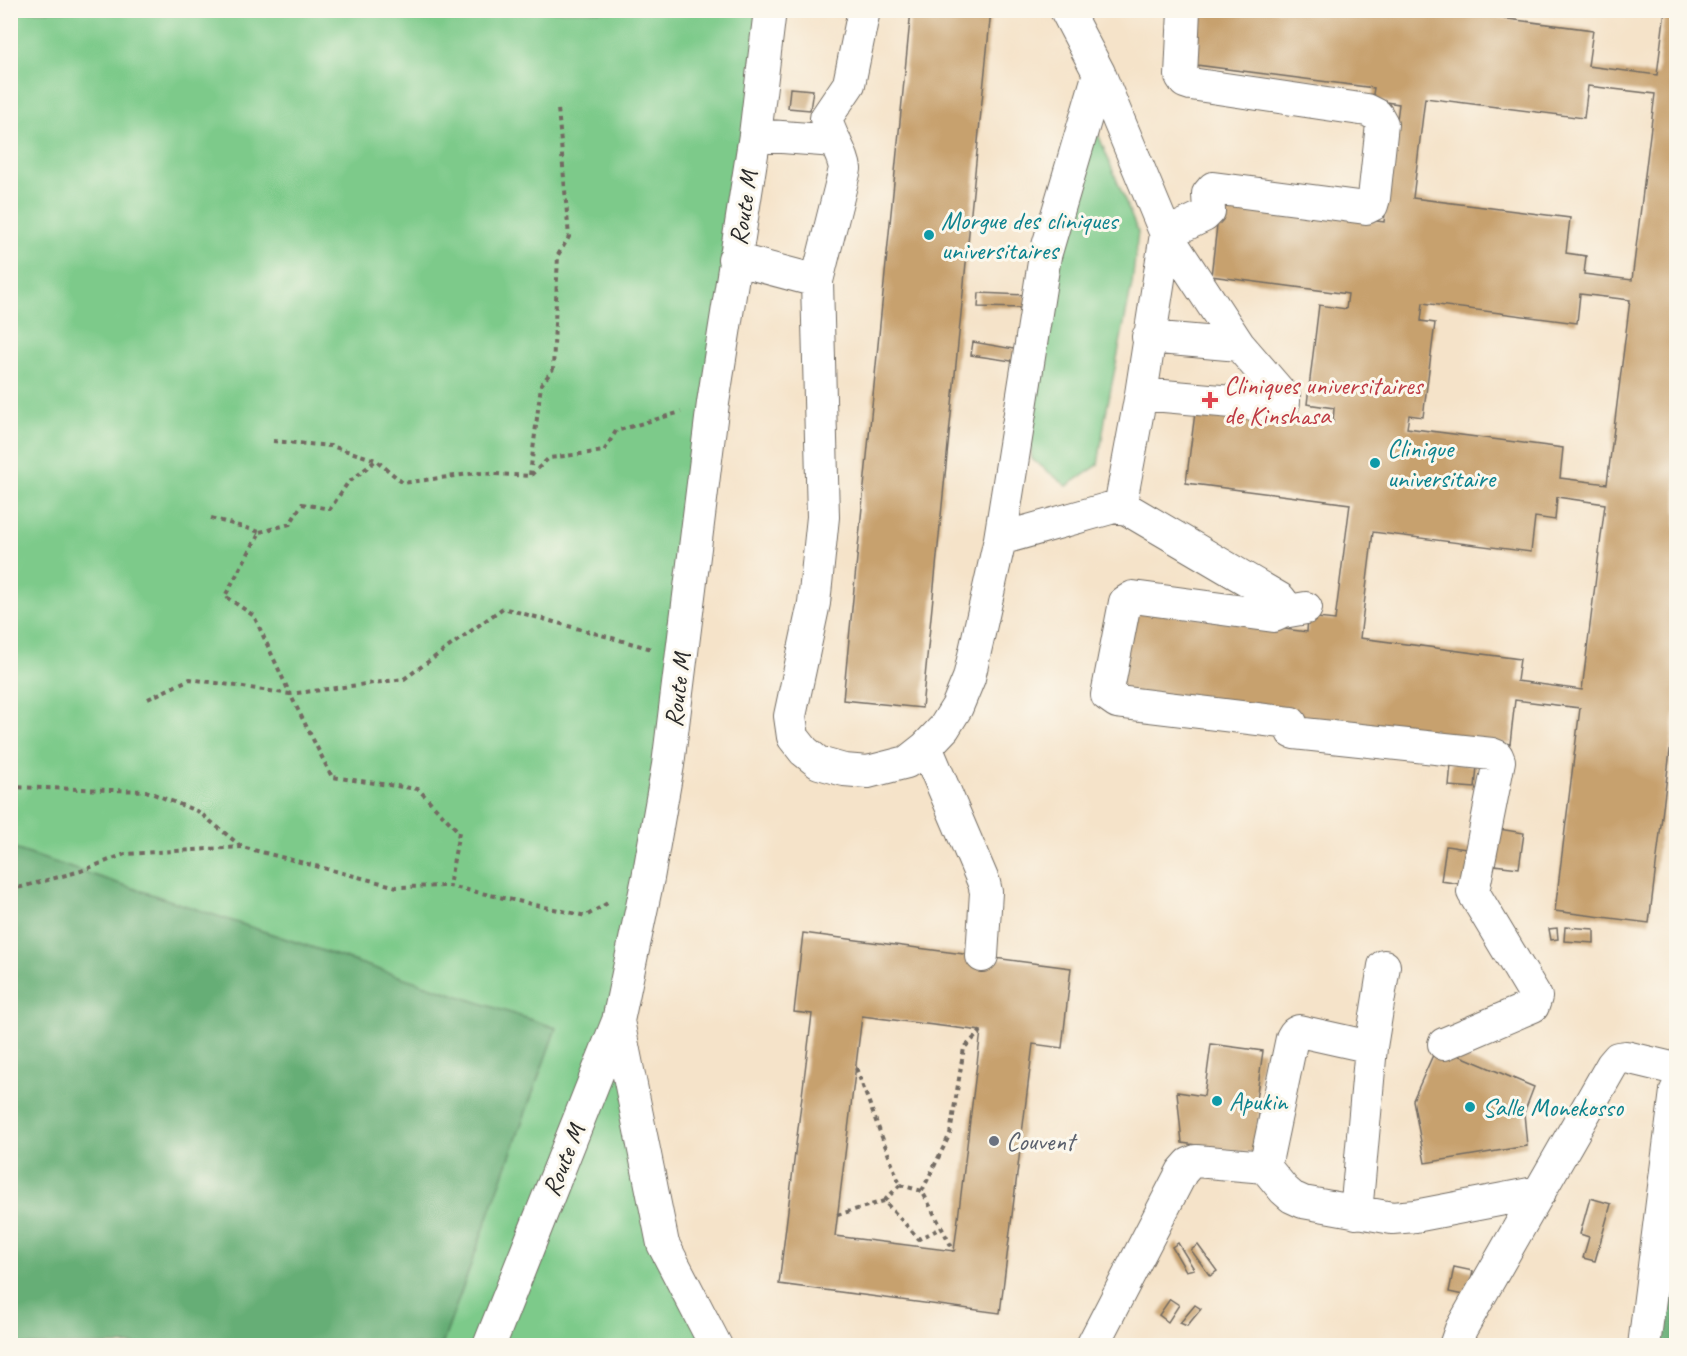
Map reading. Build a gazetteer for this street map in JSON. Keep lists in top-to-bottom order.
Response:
{
  "streets": {
    "lane": ["Route M"]
  },
  "places": {
    "other": [
      "Morgue des cliniques universitaires",
      "Clinique universitaire",
      "Apukin",
      "Salle Monekosso",
      "Couvent"
    ],
    "health": ["Cliniques universitaires de Kinshasa"]
  }
}
